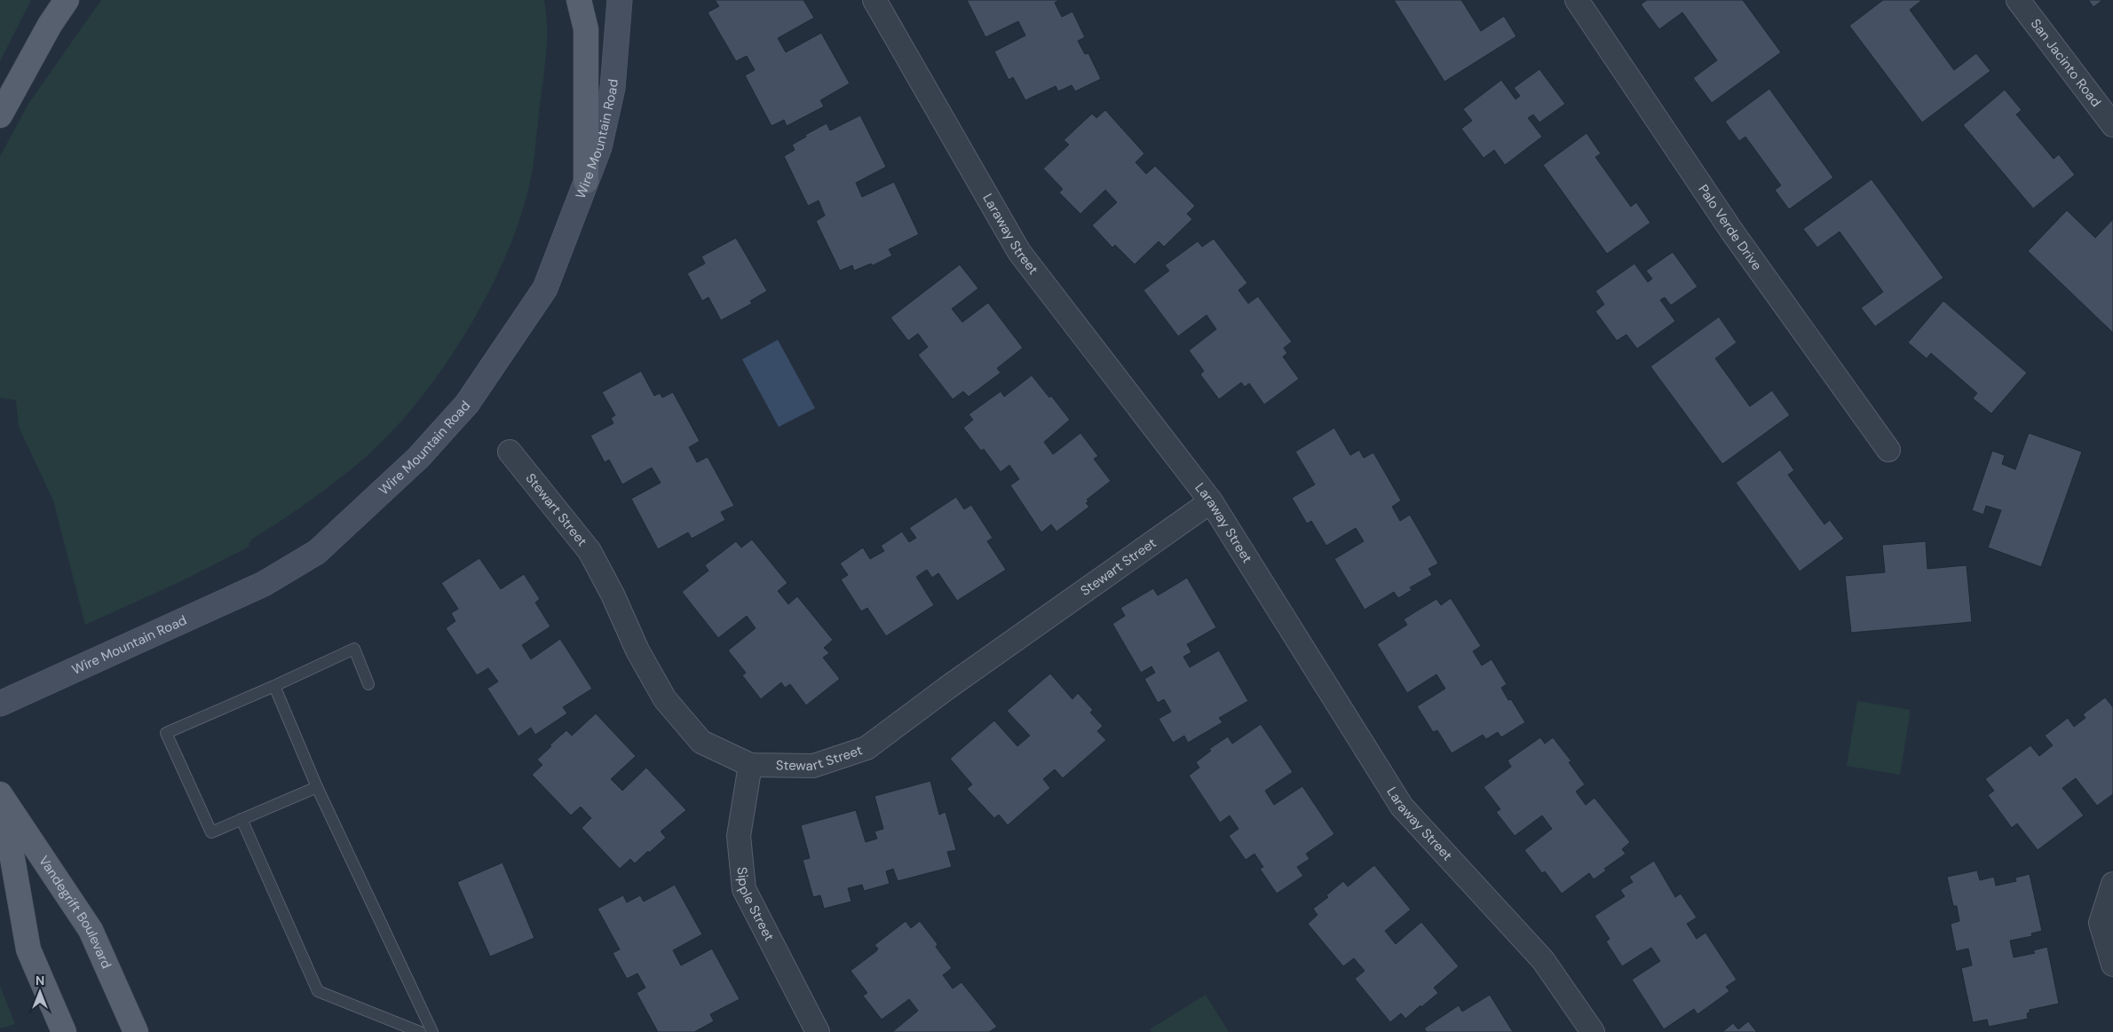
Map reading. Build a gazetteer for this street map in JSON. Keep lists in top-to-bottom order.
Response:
{
  "streets": {
    "main road": ["Wire Mountain Road", "Vandegrift Boulevard"],
    "street": [
      "San Jacinto Road",
      "Palo Verde Drive",
      "Laraway Street",
      "Stewart Street",
      "Sipple Street"
    ]
  },
  "crossings": [
    ["Laraway Street", "Stewart Street"],
    ["Stewart Street", "Sipple Street"]
  ],
  "north": "top"
}
